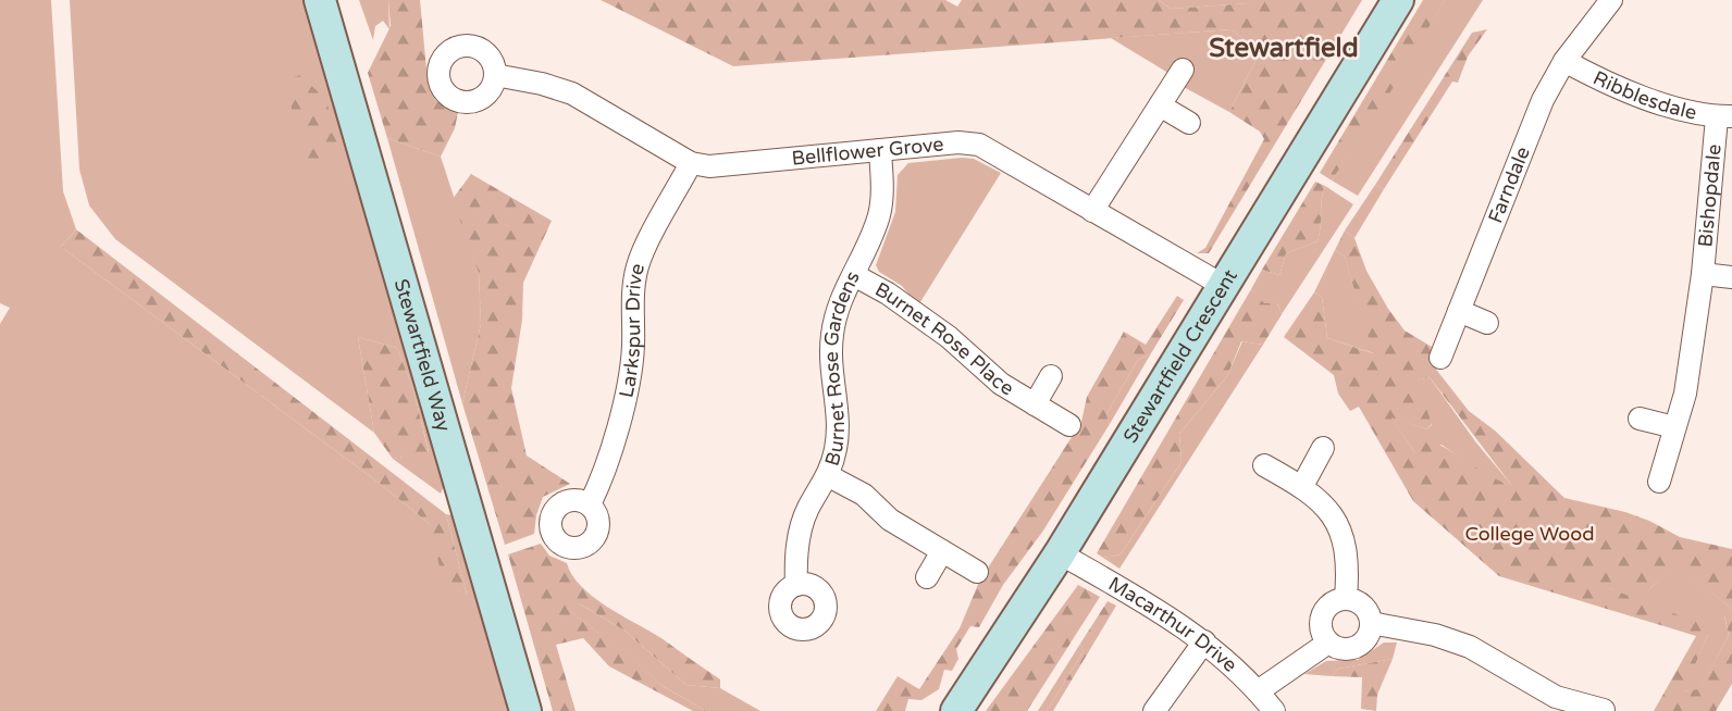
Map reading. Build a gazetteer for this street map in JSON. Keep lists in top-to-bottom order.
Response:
{
  "streets": {
    "street": [
      "Ribblesdale",
      "Bellflower Grove",
      "Farndale",
      "Bishopdale",
      "Larkspur Drive",
      "Burnet Rose Place",
      "Stewartfield Way",
      "Stewartfield Crescent",
      "Burnet Rose Gardens",
      "Macarthur Drive"
    ]
  },
  "crossings": [
    ["Ribblesdale", "Farndale"],
    ["Ribblesdale", "Bishopdale"],
    ["Bellflower Grove", "Larkspur Drive"],
    ["Bellflower Grove", "Stewartfield Crescent"],
    ["Bellflower Grove", "Burnet Rose Gardens"],
    ["Burnet Rose Place", "Burnet Rose Gardens"],
    ["Stewartfield Crescent", "Macarthur Drive"]
  ],
  "districts": ["Stewartfield"],
  "parks": ["College Wood"]
}
